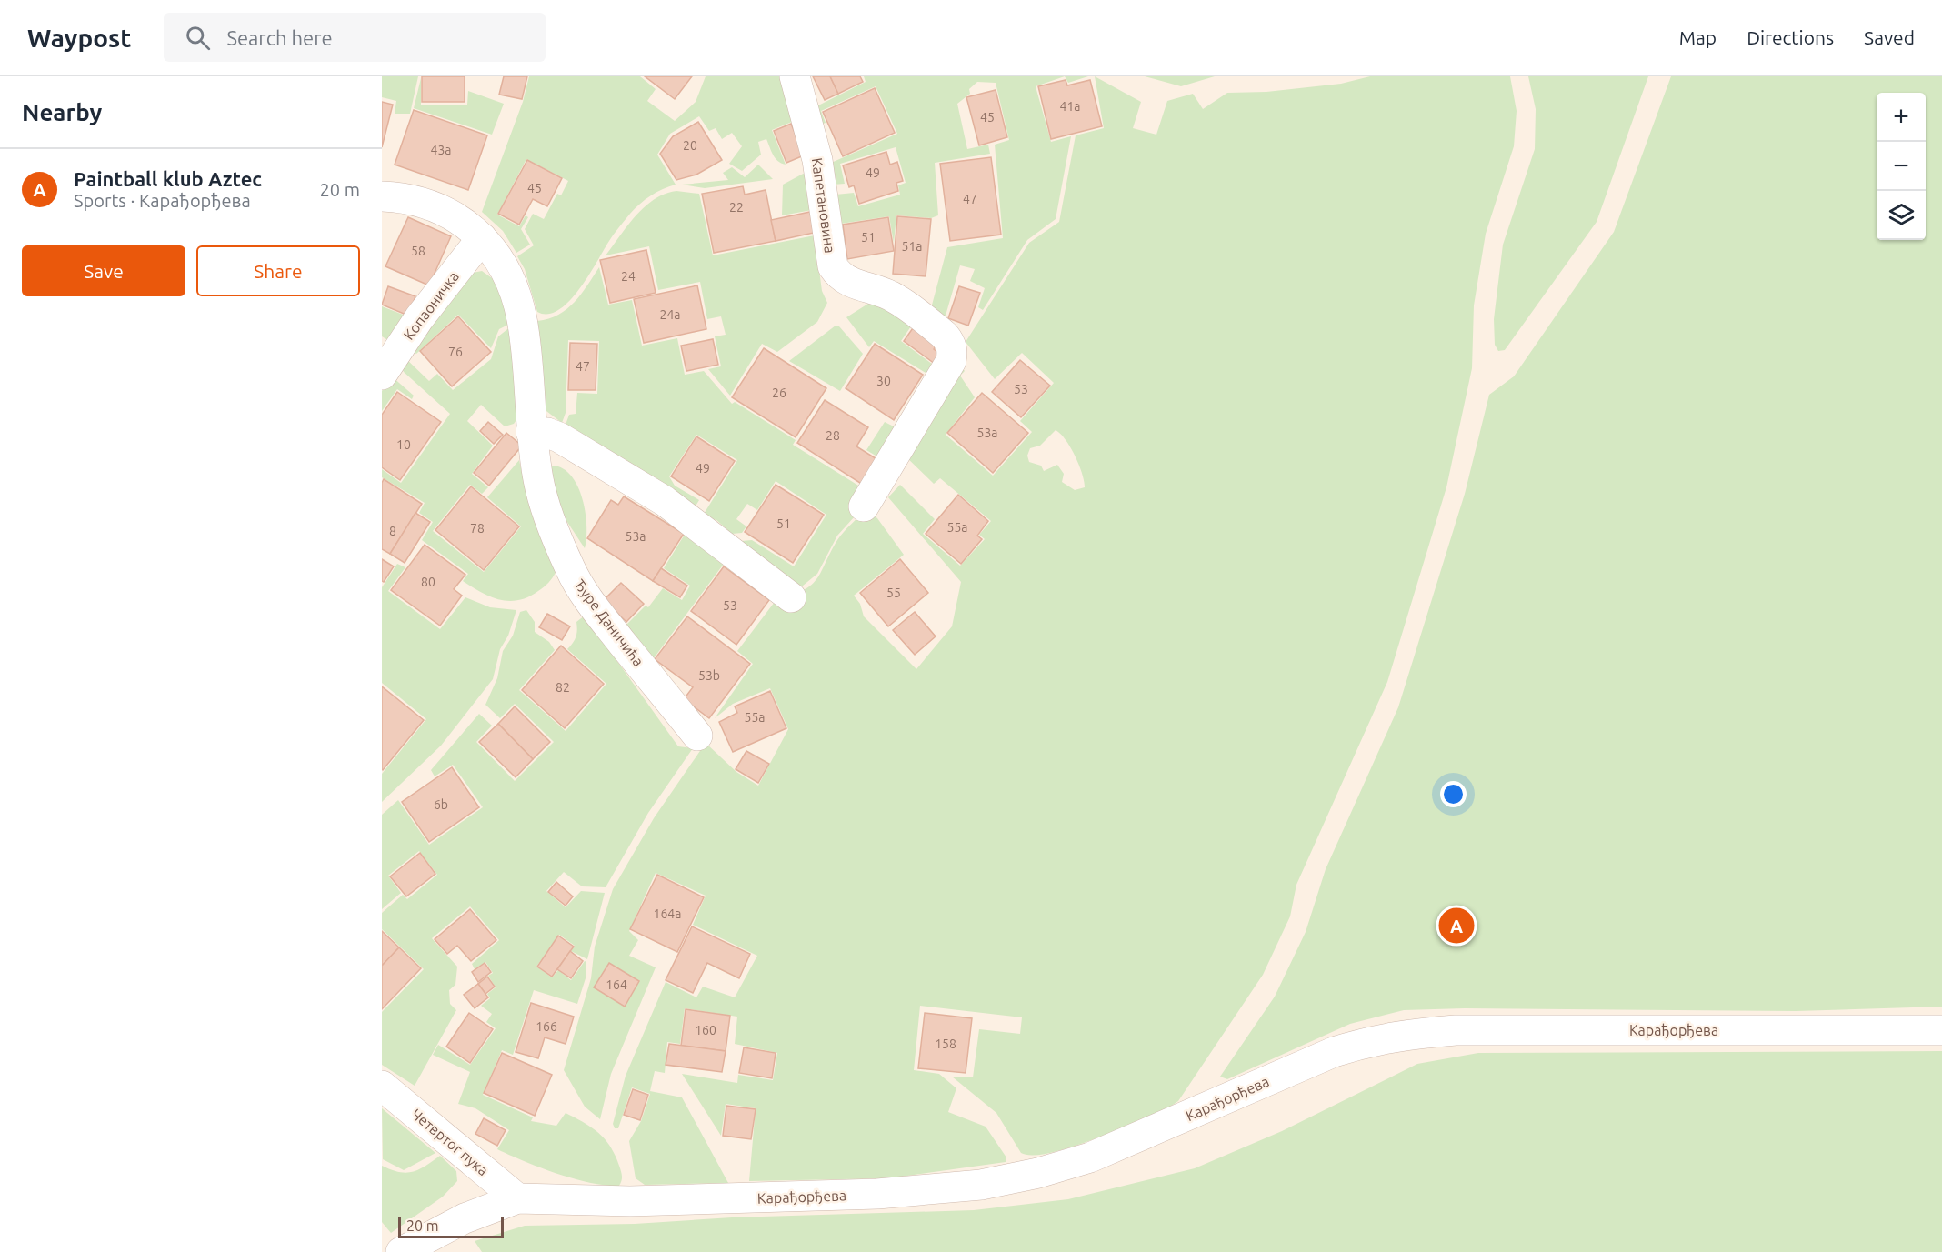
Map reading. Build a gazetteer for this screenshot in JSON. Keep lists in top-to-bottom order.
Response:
{
  "streets": {
    "street": [
      "Капетановина",
      "Копаоничка",
      "Ђуре Даничића",
      "Карађорђева",
      "Четвртог пука"
    ]
  },
  "crossings": [
    ["Копаоничка", "Ђуре Даничића"],
    ["Карађорђева", "Четвртог пука"]
  ],
  "house_numbers": [
    "41a",
    "45",
    "20",
    "43a",
    "49",
    "45",
    "47",
    "22",
    "51",
    "51a",
    "58",
    "24",
    "24a",
    "76",
    "47",
    "30",
    "53",
    "26",
    "53a",
    "28",
    "10",
    "49",
    "51",
    "55a",
    "78",
    "8",
    "53a",
    "80",
    "55",
    "53",
    "53b",
    "82",
    "55a",
    "6b",
    "164a",
    "164",
    "166",
    "160",
    "158"
  ],
  "scale_bar": "20 m",
  "page": {
    "header": "Waypost",
    "search": "Search here",
    "nav": ["Map", "Directions", "Saved"],
    "heading": "Nearby",
    "map_buttons": ["+", "−"],
    "list": [
      {
        "mark": "A",
        "name": "Paintball klub Aztec",
        "note": "Sports · Карађорђева",
        "value": "20 m"
      }
    ],
    "buttons": ["Save", "Share"],
    "pins": "A",
    "scale": "20 m"
  }
}
